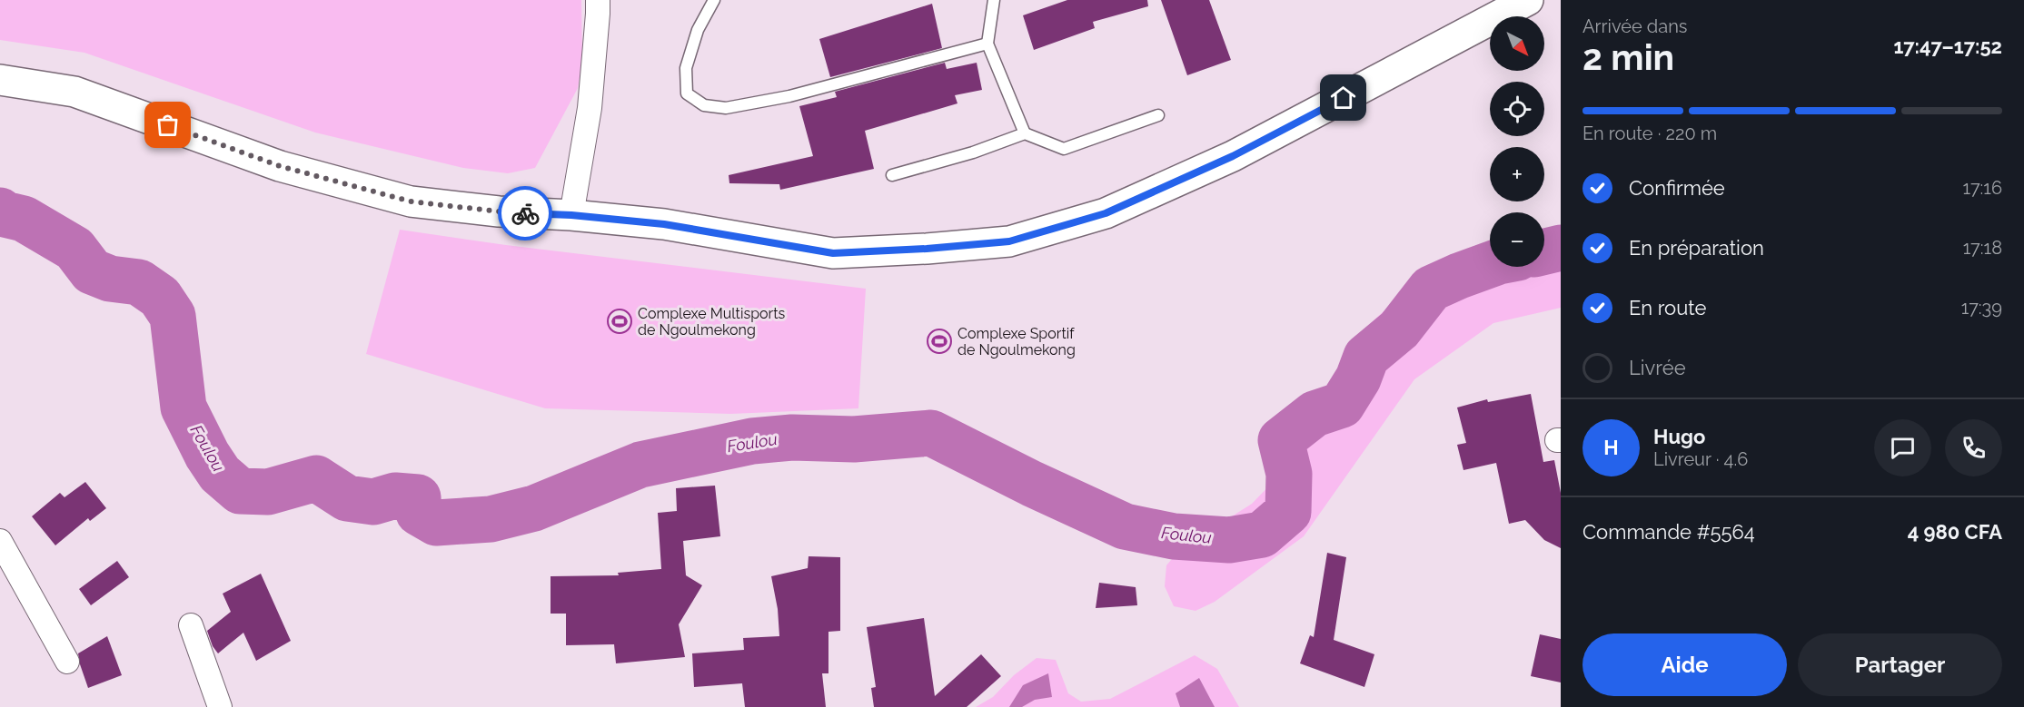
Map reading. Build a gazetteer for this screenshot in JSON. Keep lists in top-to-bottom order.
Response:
{
  "water": ["Foulou"],
  "places": {
    "sports": ["Complexe Multisports de Ngoulmekong", "Complexe Sportif de Ngoulmekong"]
  },
  "north": "bottom right",
  "page": {
    "heading": ["2 min", "Arrivée dans", "17:47–17:52"],
    "panel": [
      "Hugo",
      "Livreur · 4.6",
      "Commande #5564",
      "4 980 CFA"
    ],
    "map_buttons": ["+", "−"],
    "bar": "En route · 220 m",
    "list": [
      ["Confirmée", "17:16"],
      ["En préparation", "17:18"],
      ["En route", "17:39"],
      "Livrée"
    ],
    "round": "H",
    "buttons": ["Aide", "Partager"]
  }
}
